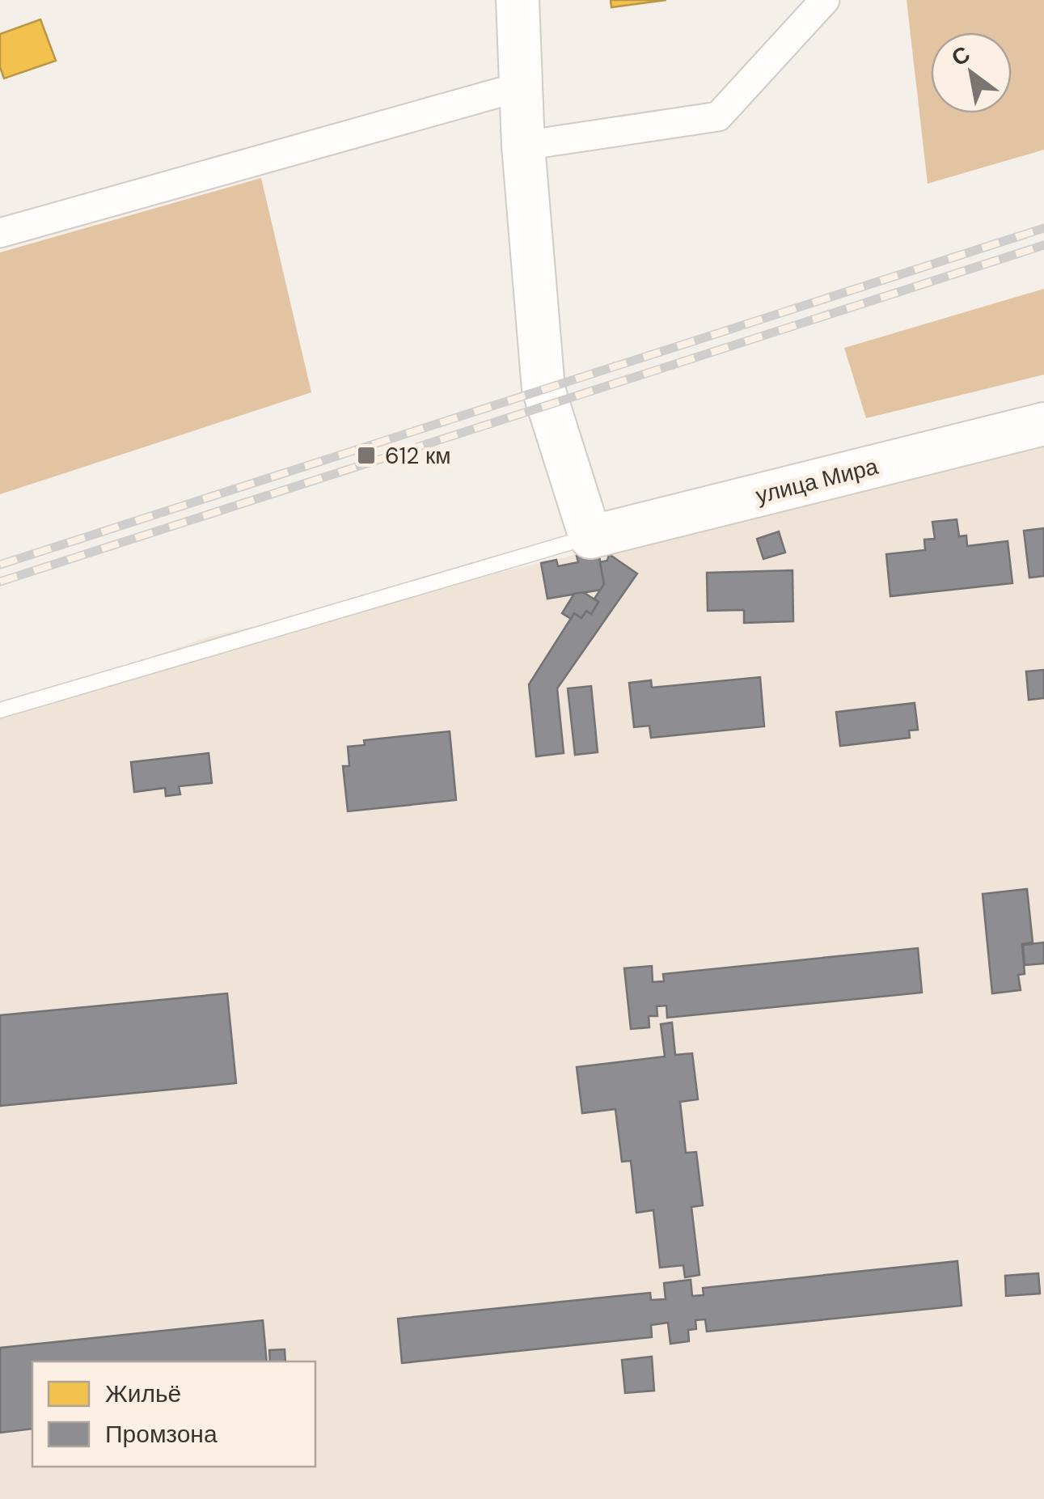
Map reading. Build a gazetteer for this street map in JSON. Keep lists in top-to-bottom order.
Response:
{
  "streets": {
    "street": ["улица Мира"]
  },
  "places": {
    "transit": ["612 км"]
  },
  "legend": ["Жильё", "Промзона"],
  "north": "top left"
}
